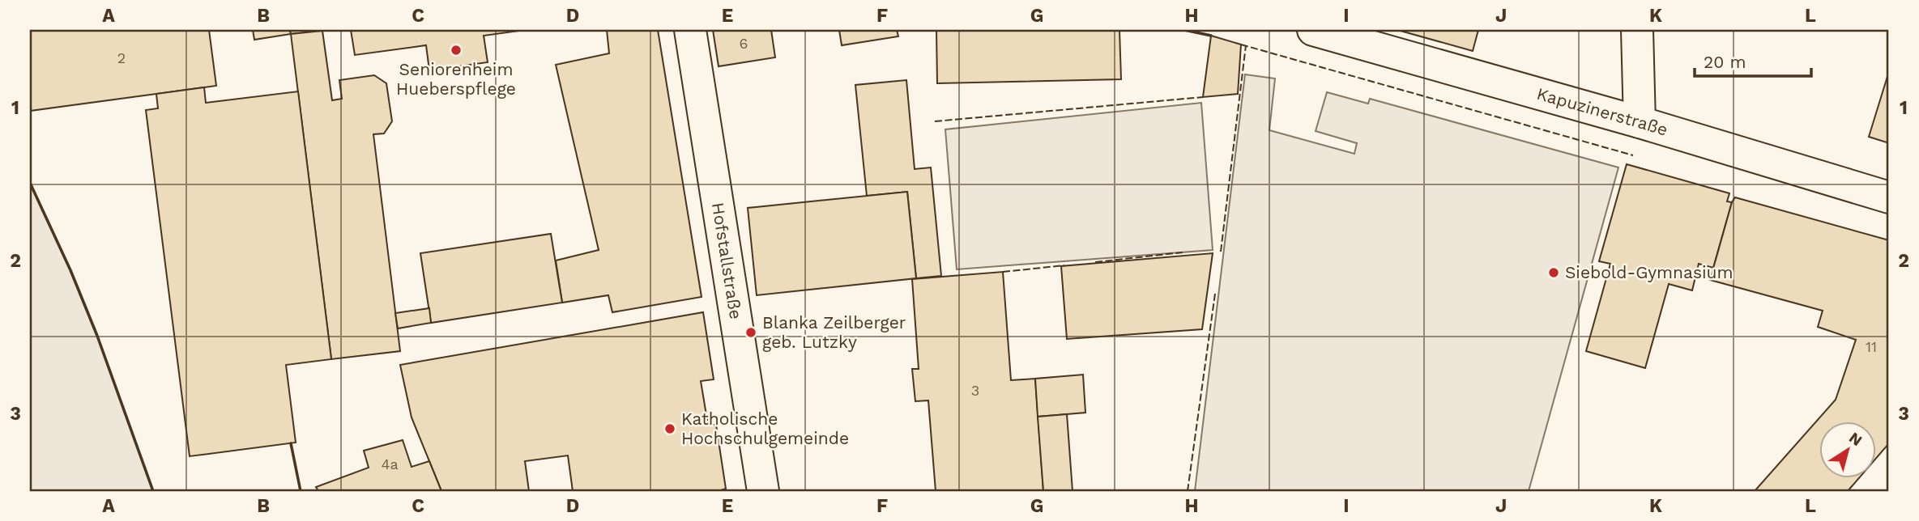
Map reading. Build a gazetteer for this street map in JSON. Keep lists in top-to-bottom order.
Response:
{
  "streets": {
    "street": ["Kapuzinerstraße", "Hofstallstraße"]
  },
  "places": [
    "Seniorenheim Hueberspflege",
    "Siebold-Gymnasium",
    "Blanka Zeilberger geb. Lutzky",
    "Katholische Hochschulgemeinde"
  ],
  "house_numbers": [
    "6",
    "2",
    "11",
    "3",
    "4a"
  ],
  "scale_bar": "20 m",
  "north": "top right",
  "grid": {
    "columns": [
      "A",
      "B",
      "C",
      "D",
      "E",
      "F",
      "G",
      "H",
      "I",
      "J",
      "K",
      "L"
    ],
    "rows": ["1", "2", "3"]
  }
}
